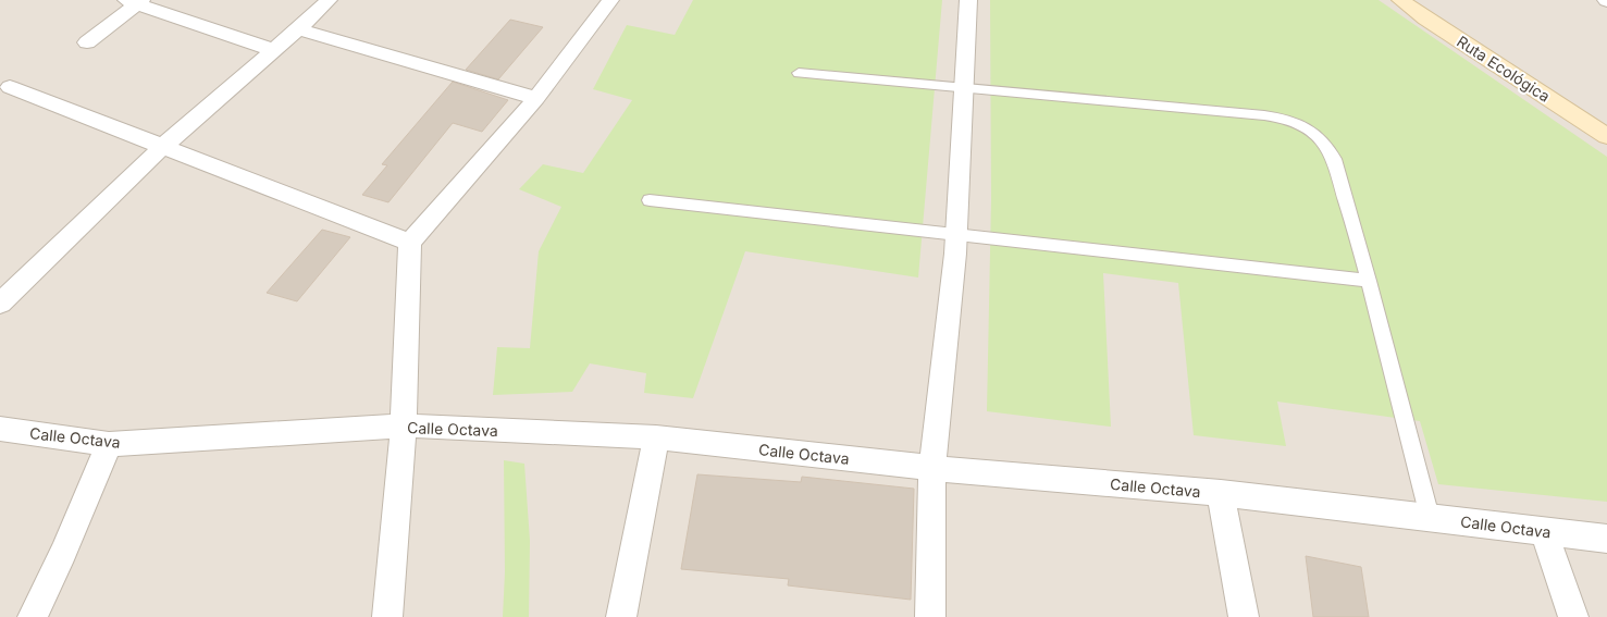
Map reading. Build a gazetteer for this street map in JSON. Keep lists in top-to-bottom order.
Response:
{
  "streets": {
    "main road": ["Ruta Ecológica"],
    "street": ["Calle Octava"]
  }
}
